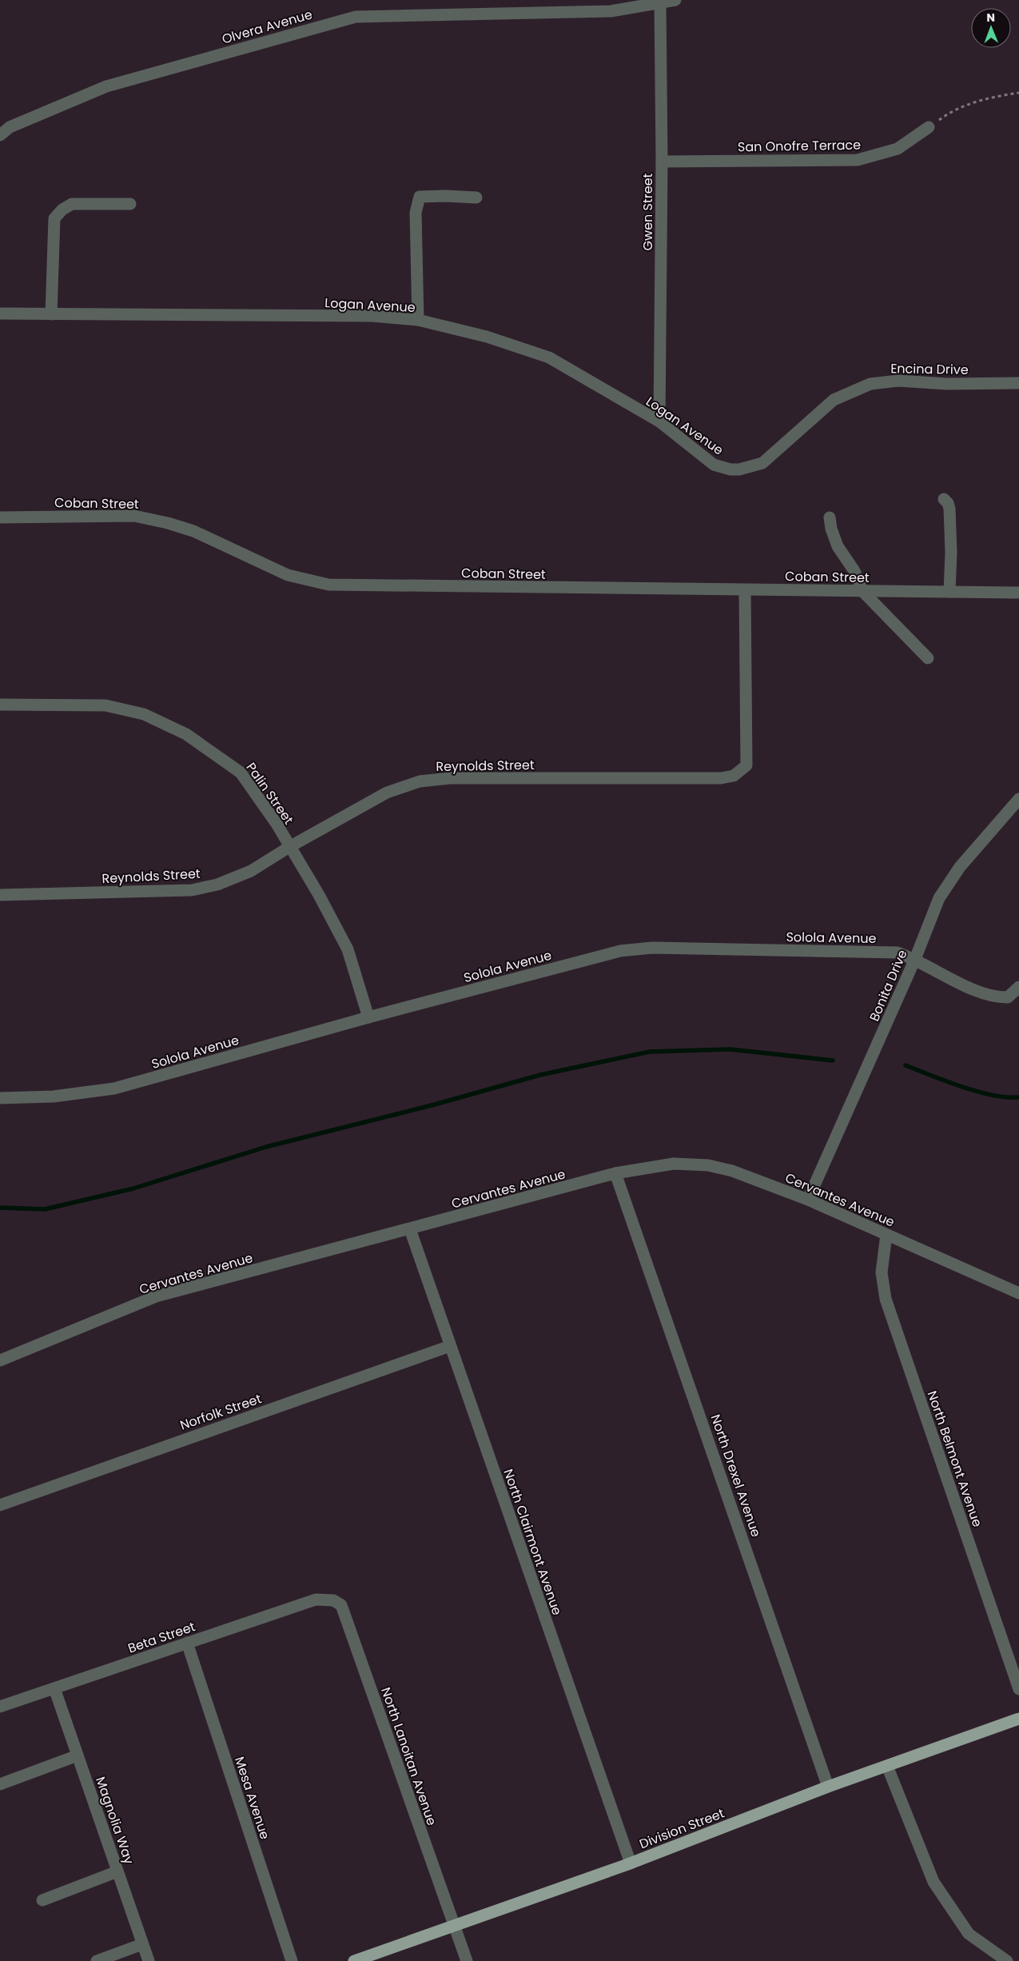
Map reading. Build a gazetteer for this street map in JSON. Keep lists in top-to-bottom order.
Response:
{
  "streets": {
    "main road": ["Division Street"],
    "street": [
      "Olvera Avenue",
      "San Onofre Terrace",
      "Gwen Street",
      "Logan Avenue",
      "Encina Drive",
      "Coban Street",
      "Reynolds Street",
      "Palin Street",
      "Solola Avenue",
      "Bonita Drive",
      "Cervantes Avenue",
      "Norfolk Street",
      "North Belmont Avenue",
      "North Drexel Avenue",
      "North Clairmont Avenue",
      "Beta Street",
      "North Lanoitan Avenue",
      "Mesa Avenue",
      "Magnolia Way"
    ]
  },
  "crossings": [
    ["Olvera Avenue", "Gwen Street"],
    ["San Onofre Terrace", "Gwen Street"],
    ["Gwen Street", "Logan Avenue"],
    ["Logan Avenue", "Encina Drive"],
    ["Coban Street", "Reynolds Street"],
    ["Reynolds Street", "Palin Street"],
    ["Palin Street", "Solola Avenue"],
    ["Solola Avenue", "Bonita Drive"],
    ["Bonita Drive", "Cervantes Avenue"],
    ["Cervantes Avenue", "North Belmont Avenue"],
    ["Cervantes Avenue", "North Drexel Avenue"],
    ["Cervantes Avenue", "North Clairmont Avenue"],
    ["Norfolk Street", "North Clairmont Avenue"],
    ["North Drexel Avenue", "Division Street"],
    ["North Clairmont Avenue", "Division Street"],
    ["Beta Street", "North Lanoitan Avenue"],
    ["Beta Street", "Mesa Avenue"],
    ["Beta Street", "Magnolia Way"],
    ["North Lanoitan Avenue", "Division Street"]
  ],
  "north": "top"
}
